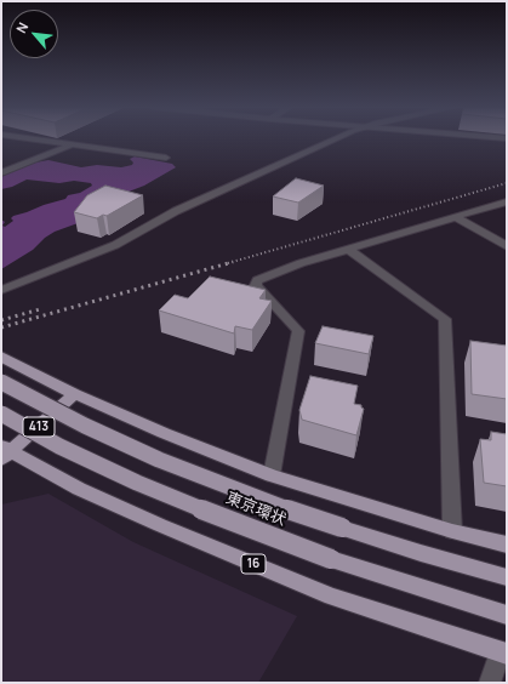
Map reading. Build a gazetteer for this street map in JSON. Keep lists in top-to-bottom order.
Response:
{
  "streets": {
    "highway": ["413", "東京環状", "16"]
  },
  "crossings": [
    ["413", "16"]
  ],
  "north": "top left"
}
